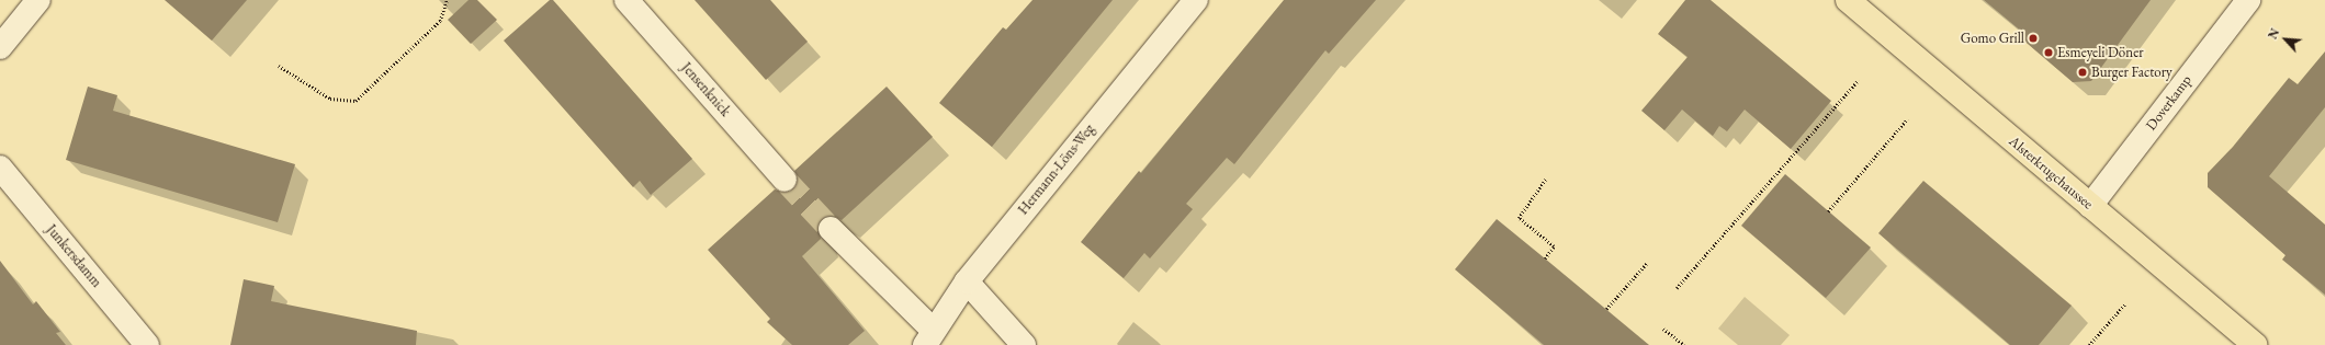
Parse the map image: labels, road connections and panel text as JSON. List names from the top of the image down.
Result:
{
  "streets": {
    "main road": ["Alsterkrugchaussee"],
    "street": [
      "Jensenknick",
      "Doverkamp",
      "Hermann-Löns-Weg",
      "Junkersdamm"
    ]
  },
  "crossings": [
    ["Doverkamp", "Alsterkrugchaussee"]
  ],
  "places": ["Gomo Grill", "Esmeyeli Döner", "Burger Factory"],
  "north": "top left"
}
